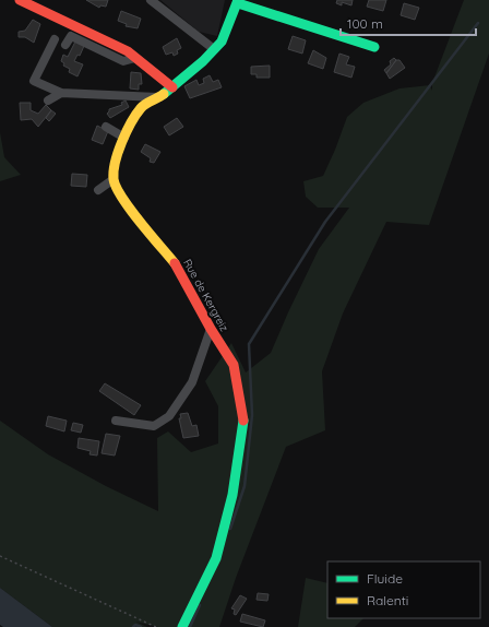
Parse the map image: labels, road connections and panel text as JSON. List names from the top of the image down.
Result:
{
  "streets": {
    "street": ["Rue de Kergreiz"]
  },
  "legend": ["Fluide", "Ralenti"],
  "scale_bar": "100 m"
}
